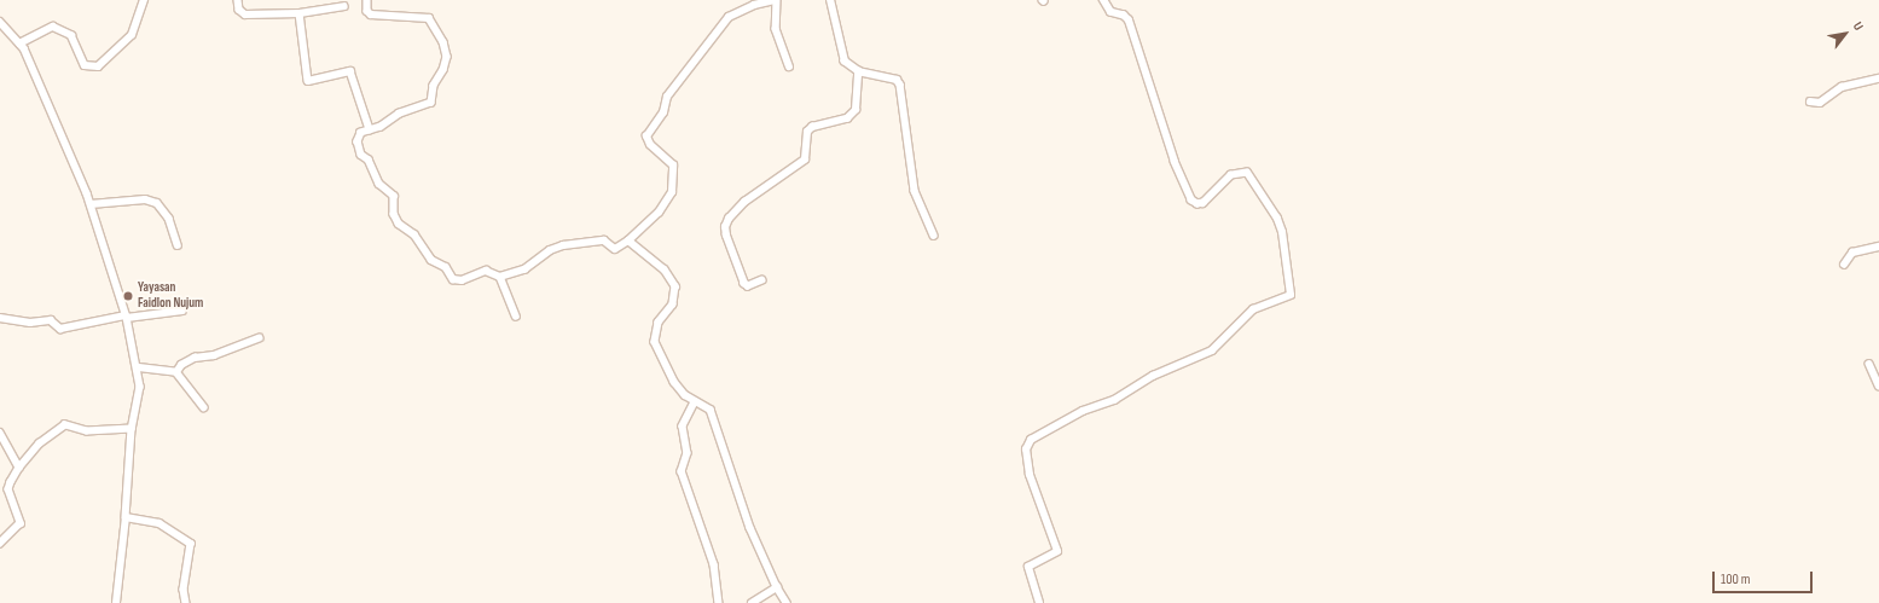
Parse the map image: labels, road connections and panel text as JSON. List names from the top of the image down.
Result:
{
  "places": ["Yayasan Faidlon Nujum"],
  "scale_bar": "100 m",
  "north": "top right"
}
